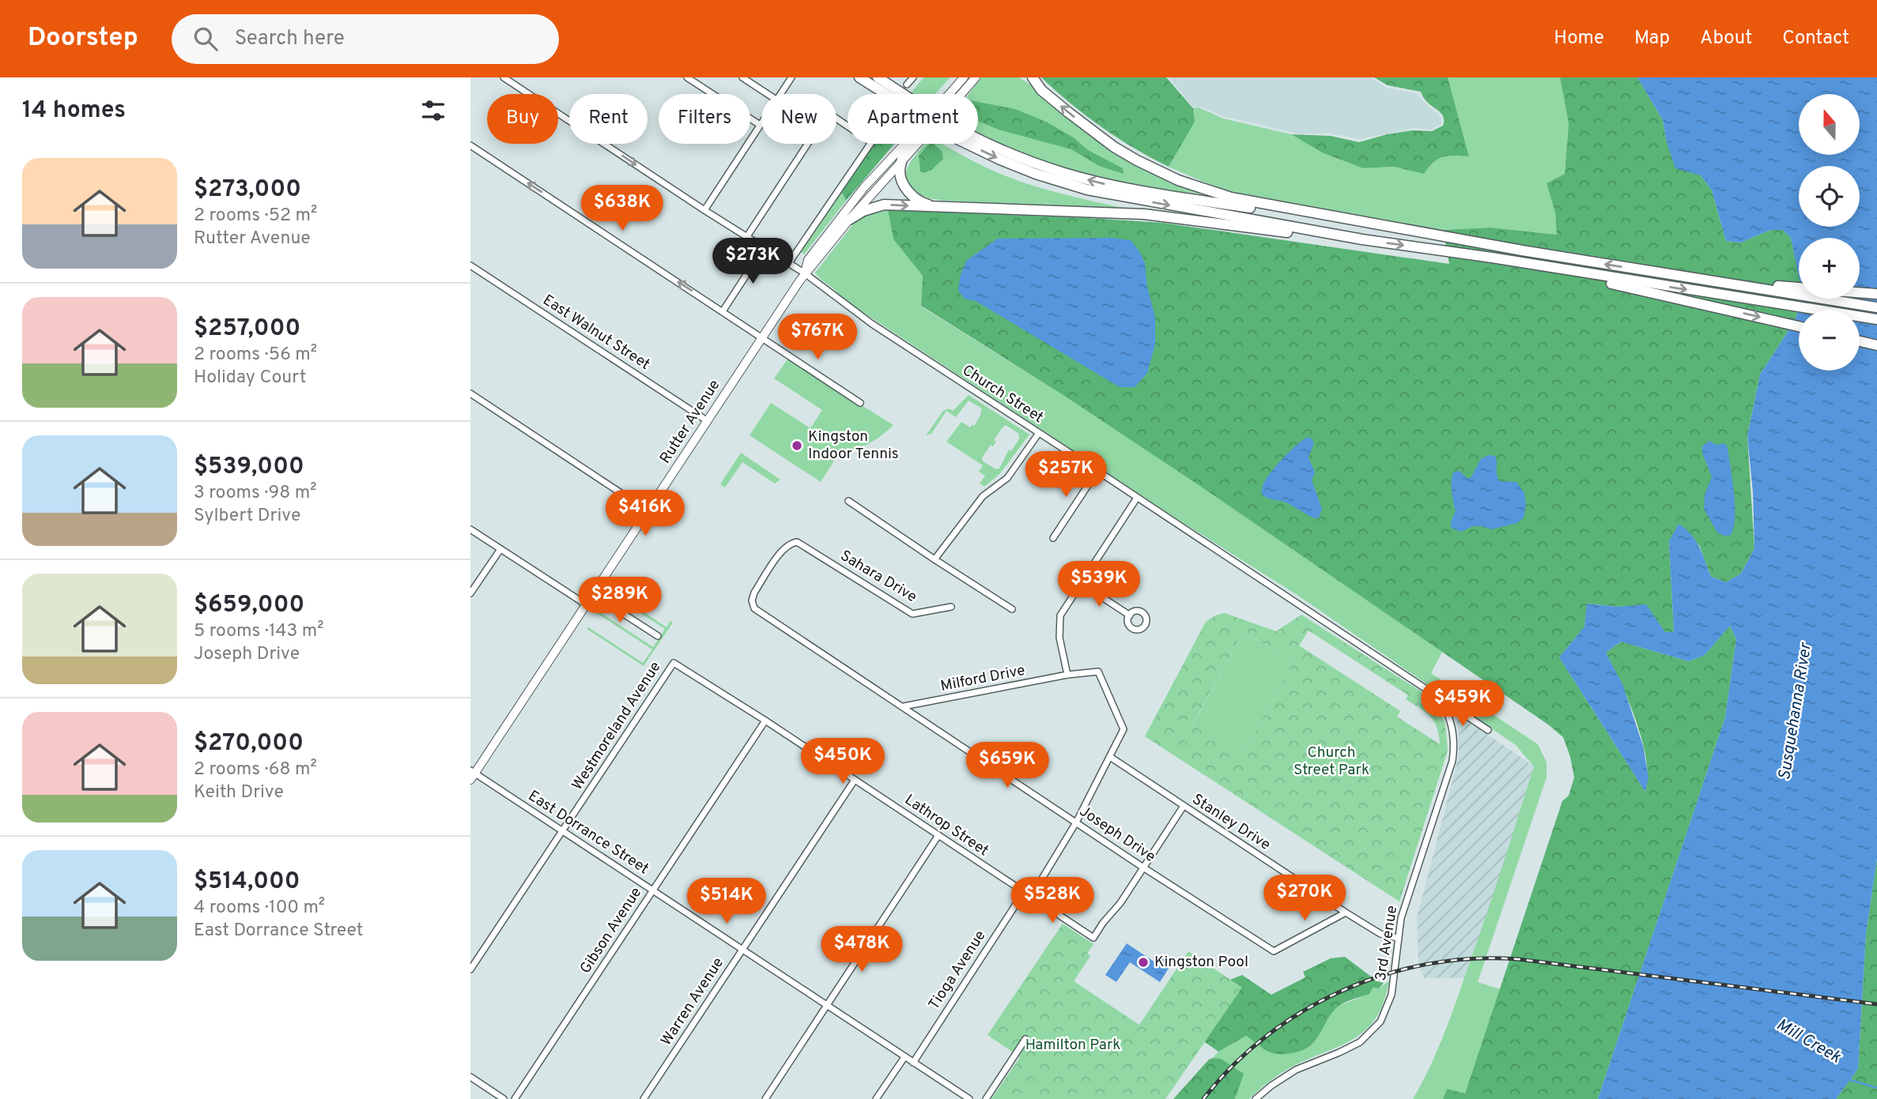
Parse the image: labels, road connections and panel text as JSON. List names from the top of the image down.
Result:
{
  "streets": {
    "main road": ["Rutter Avenue"],
    "street": [
      "East Walnut Street",
      "Church Street",
      "Sahara Drive",
      "Milford Drive",
      "Westmoreland Avenue",
      "Stanley Drive",
      "Lathrop Street",
      "East Dorrance Street",
      "Joseph Drive",
      "Gibson Avenue",
      "3rd Avenue",
      "Tioga Avenue",
      "Warren Avenue"
    ]
  },
  "crossings": [
    ["East Walnut Street", "Rutter Avenue"],
    ["Church Street", "Rutter Avenue"],
    ["Church Street", "3rd Avenue"],
    ["Rutter Avenue", "East Dorrance Street"],
    ["Sahara Drive", "Joseph Drive"],
    ["Milford Drive", "Stanley Drive"],
    ["Milford Drive", "Joseph Drive"],
    ["Westmoreland Avenue", "Lathrop Street"],
    ["Westmoreland Avenue", "East Dorrance Street"],
    ["Stanley Drive", "Joseph Drive"],
    ["Stanley Drive", "3rd Avenue"],
    ["Lathrop Street", "Joseph Drive"],
    ["Lathrop Street", "Gibson Avenue"],
    ["Lathrop Street", "Tioga Avenue"],
    ["Lathrop Street", "Warren Avenue"],
    ["East Dorrance Street", "Gibson Avenue"],
    ["East Dorrance Street", "Tioga Avenue"],
    ["East Dorrance Street", "Warren Avenue"]
  ],
  "water": ["Susquehanna River", "Mill Creek"],
  "parks": ["Church Street Park", "Hamilton Park"],
  "places": ["Kingston Indoor Tennis", "Kingston Pool"],
  "north": "top",
  "page": {
    "header": "Doorstep",
    "search": "Search here",
    "nav": [
      "Home",
      "Map",
      "About",
      "Contact"
    ],
    "heading": "14 homes",
    "map_buttons": ["+", "−"],
    "chip": [
      "Buy",
      "Rent",
      "Filters",
      "New",
      "Apartment"
    ],
    "list": [
      {
        "name": "$273,000",
        "note": "2 rooms · 52 m² · Rutter Avenue"
      },
      {
        "name": "$257,000",
        "note": "2 rooms · 56 m² · Holiday Court"
      },
      {
        "name": "$539,000",
        "note": "3 rooms · 98 m² · Sylbert Drive"
      },
      {
        "name": "$659,000",
        "note": "5 rooms · 143 m² · Joseph Drive"
      },
      {
        "name": "$270,000",
        "note": "2 rooms · 68 m² · Keith Drive"
      },
      {
        "name": "$514,000",
        "note": "4 rooms · 100 m² · East Dorrance Street"
      }
    ],
    "price": [
      "$638K",
      "$273K",
      "$767K",
      "$257K",
      "$416K",
      "$539K",
      "$289K",
      "$459K",
      "$450K",
      "$659K",
      "$270K",
      "$528K",
      "$514K",
      "$478K"
    ]
  }
}
